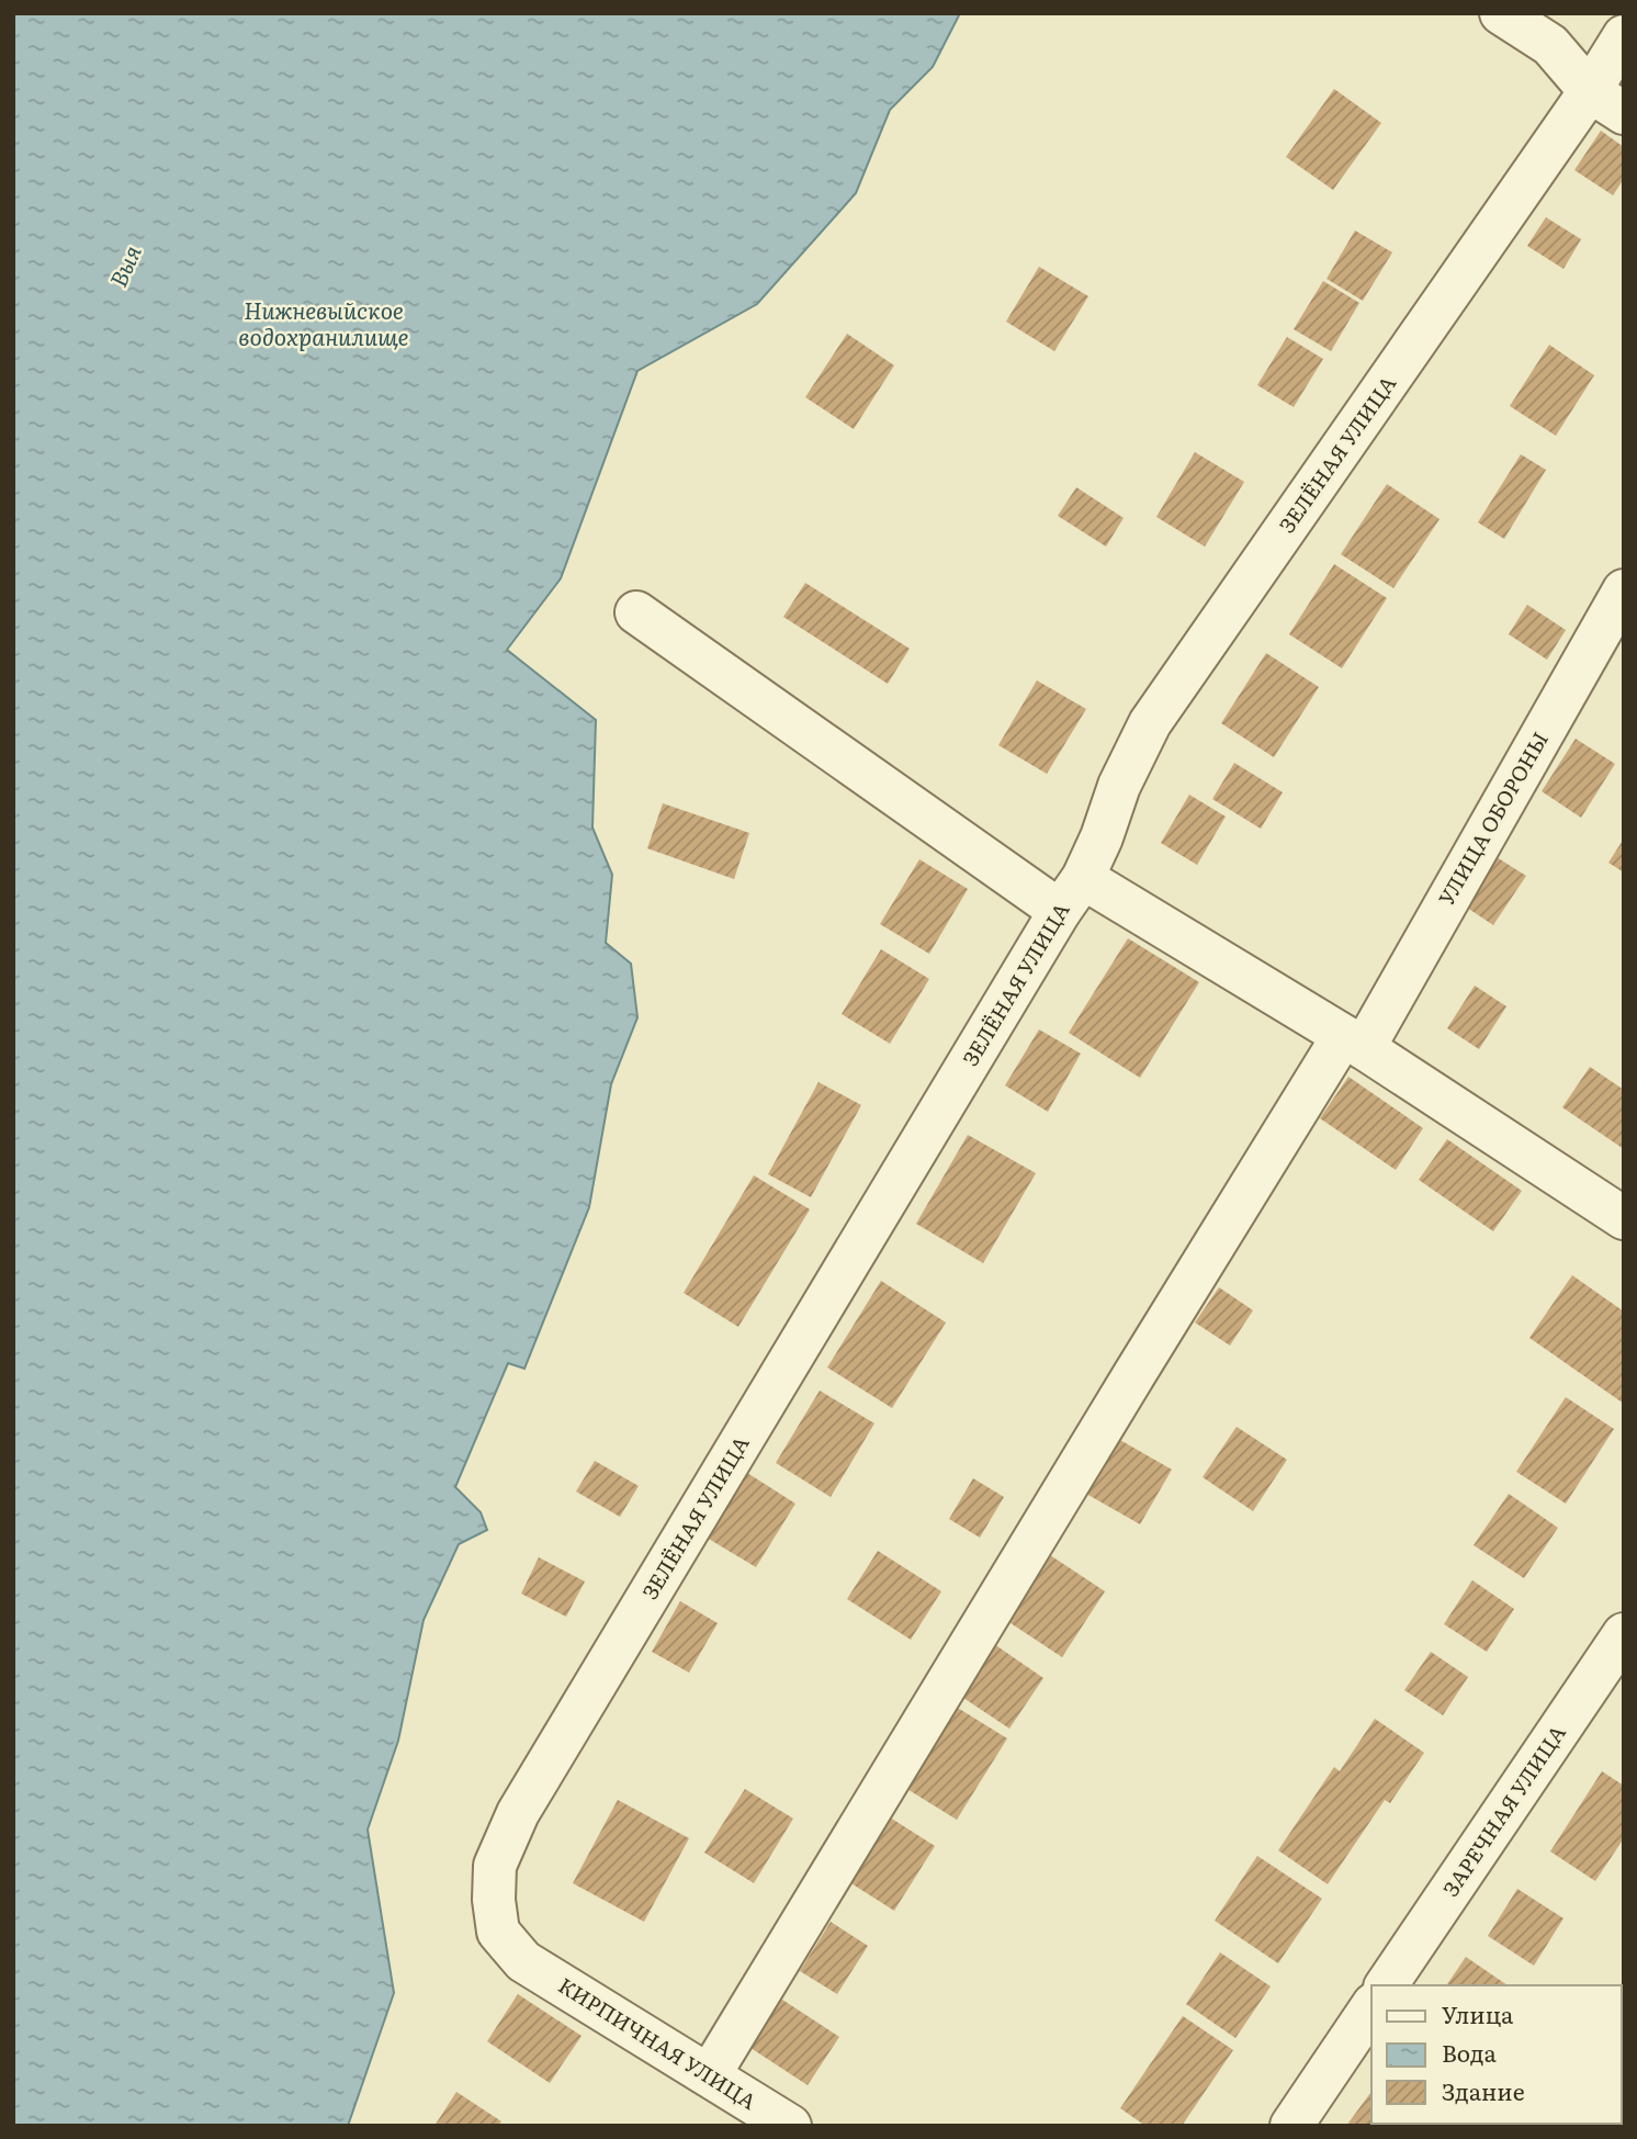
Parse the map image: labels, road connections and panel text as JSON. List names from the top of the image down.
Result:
{
  "streets": {
    "street": [
      "ЗЕЛЁНАЯ УЛИЦА",
      "УЛИЦА ОБОРОНЫ",
      "ЗАРЕЧНАЯ УЛИЦА",
      "КИРПИЧНАЯ УЛИЦА"
    ]
  },
  "crossings": [
    ["ЗЕЛЁНАЯ УЛИЦА", "КИРПИЧНАЯ УЛИЦА"],
    ["УЛИЦА ОБОРОНЫ", "КИРПИЧНАЯ УЛИЦА"]
  ],
  "water": ["Выя", "Нижневыйское водохранилище"],
  "legend": ["Улица", "Вода", "Здание"]
}
